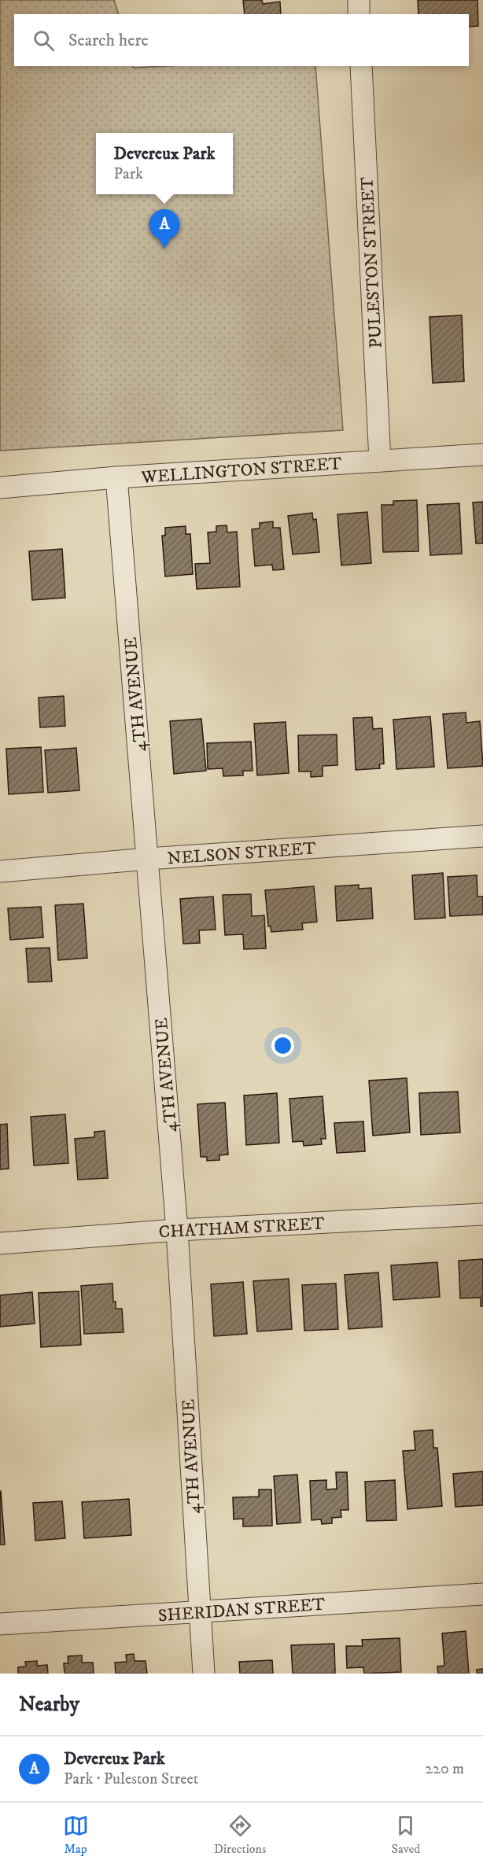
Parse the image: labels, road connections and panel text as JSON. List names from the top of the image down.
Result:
{
  "streets": {
    "street": [
      "PULESTON STREET",
      "WELLINGTON STREET",
      "4TH AVENUE",
      "NELSON STREET",
      "CHATHAM STREET",
      "SHERIDAN STREET"
    ]
  },
  "crossings": [
    ["PULESTON STREET", "WELLINGTON STREET"],
    ["WELLINGTON STREET", "4TH AVENUE"],
    ["4TH AVENUE", "NELSON STREET"],
    ["4TH AVENUE", "CHATHAM STREET"],
    ["4TH AVENUE", "SHERIDAN STREET"]
  ],
  "page": {
    "search": "Search here",
    "popup": ["Devereux Park", "Park"],
    "pins": "A",
    "heading": "Nearby",
    "list": [
      {
        "mark": "A",
        "name": "Devereux Park",
        "note": "Park · Puleston Street",
        "value": "220 m"
      }
    ],
    "nav": ["Map", "Directions", "Saved"]
  }
}
